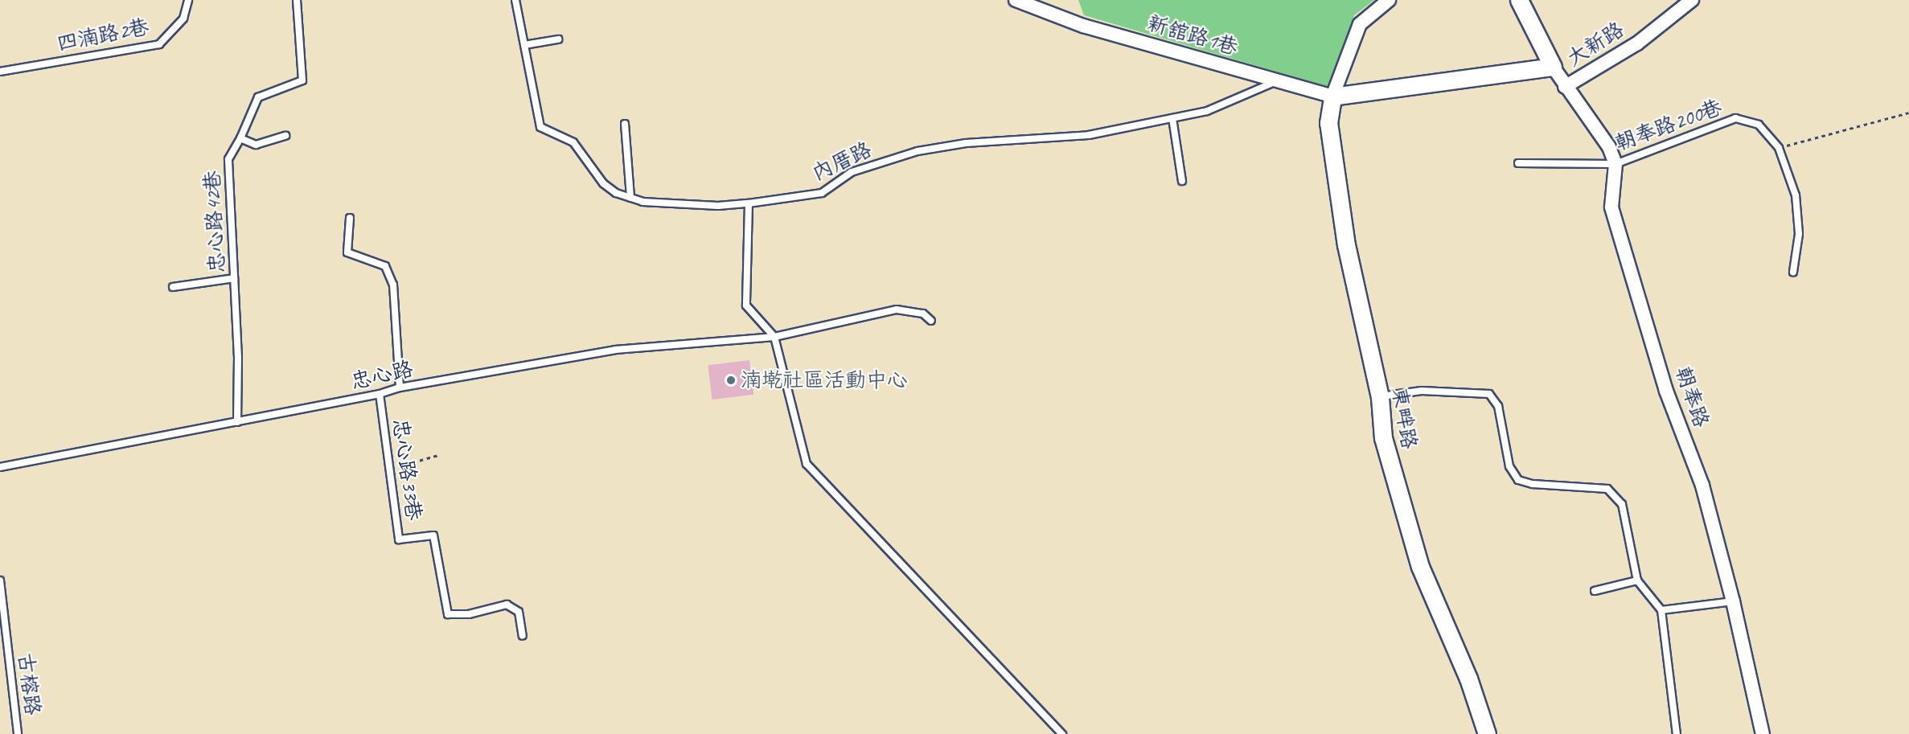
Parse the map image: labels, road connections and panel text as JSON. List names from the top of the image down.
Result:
{
  "streets": {
    "street": [
      "新舘路1巷",
      "大新路",
      "朝奉路",
      "東畔路"
    ],
    "lane": [
      "四湳路2巷",
      "朝奉路200巷",
      "內厝路",
      "忠心路42巷",
      "忠心路",
      "忠心路33巷",
      "古榕路"
    ]
  },
  "crossings": [
    ["新舘路1巷", "內厝路"],
    ["新舘路1巷", "東畔路"],
    ["大新路", "朝奉路"],
    ["朝奉路200巷", "朝奉路"],
    ["忠心路42巷", "忠心路"],
    ["忠心路", "忠心路33巷"]
  ],
  "places": ["湳墘社區活動中心"]
}
